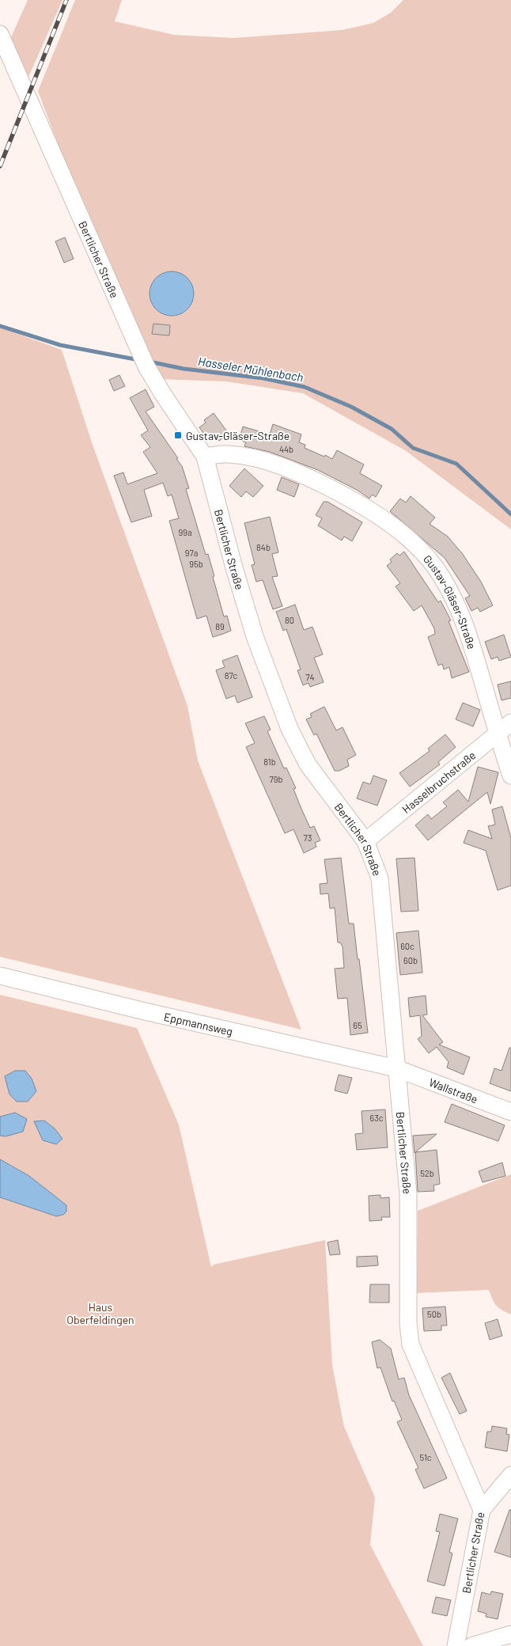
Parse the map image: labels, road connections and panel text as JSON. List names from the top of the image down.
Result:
{
  "streets": {
    "street": [
      "Bertlicher Straße",
      "Gustav-Gläser-Straße",
      "Hasselbruchstraße",
      "Eppmannsweg",
      "Wallstraße"
    ]
  },
  "crossings": [
    ["Bertlicher Straße", "Gustav-Gläser-Straße"],
    ["Bertlicher Straße", "Hasselbruchstraße"],
    ["Bertlicher Straße", "Eppmannsweg"],
    ["Bertlicher Straße", "Wallstraße"],
    ["Gustav-Gläser-Straße", "Hasselbruchstraße"],
    ["Eppmannsweg", "Wallstraße"]
  ],
  "water": ["Hasseler Mühlenbach"],
  "parks": ["Haus Oberfeldingen"],
  "places": {
    "transit": ["Gustav-Gläser-Straße"]
  },
  "house_numbers": [
    "44b",
    "99a",
    "84b",
    "97a",
    "95b",
    "80",
    "89",
    "87c",
    "74",
    "81b",
    "79b",
    "73",
    "60c",
    "60b",
    "65",
    "63c",
    "52b",
    "50b",
    "51c"
  ]
}
